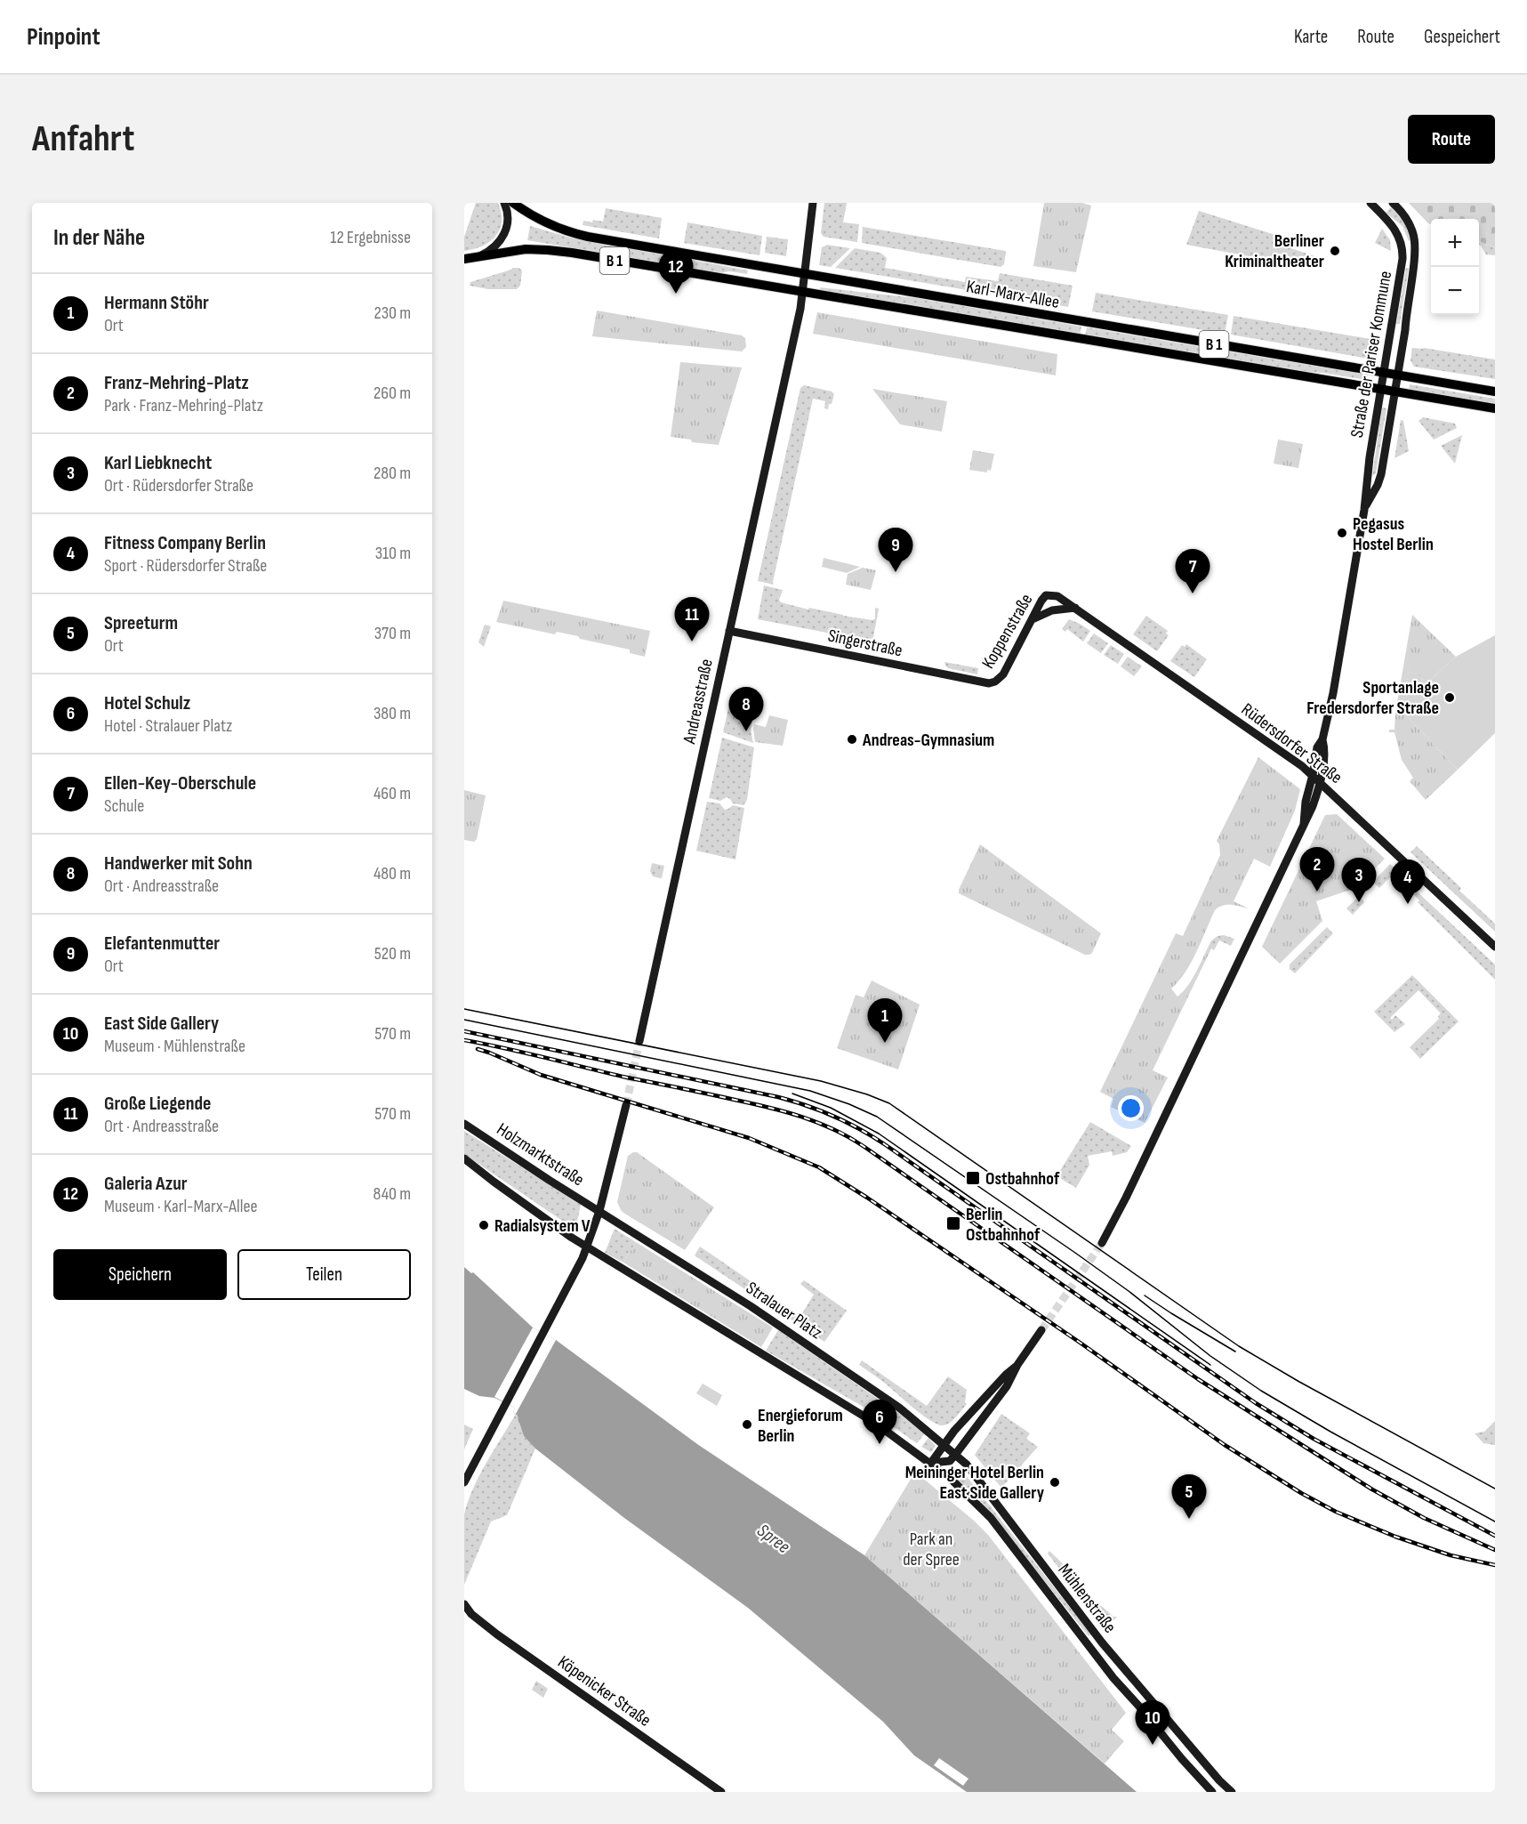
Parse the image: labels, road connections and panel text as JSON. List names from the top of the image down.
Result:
{
  "streets": {
    "main road": ["B 1", "Karl-Marx-Allee"],
    "street": [
      "Straße der Pariser Kommune",
      "Koppenstraße",
      "Singerstraße",
      "Andreasstraße",
      "Rüdersdorfer Straße",
      "Holzmarktstraße",
      "Stralauer Platz",
      "Mühlenstraße",
      "Köpenicker Straße"
    ]
  },
  "crossings": [
    ["Karl-Marx-Allee", "Straße der Pariser Kommune"],
    ["Karl-Marx-Allee", "Andreasstraße"],
    ["Straße der Pariser Kommune", "Rüdersdorfer Straße"],
    ["Koppenstraße", "Singerstraße"],
    ["Koppenstraße", "Rüdersdorfer Straße"],
    ["Singerstraße", "Andreasstraße"],
    ["Holzmarktstraße", "Stralauer Platz"],
    ["Stralauer Platz", "Mühlenstraße"]
  ],
  "water": ["Spree"],
  "parks": ["Park an der Spree"],
  "places": {
    "other": [
      "Berliner Kriminaltheater",
      "Pegasus Hostel Berlin",
      "Sportanlage Fredersdorfer Straße",
      "Andreas-Gymnasium",
      "Radialsystem V",
      "Energieforum Berlin",
      "Meininger Hotel Berlin East Side Gallery"
    ],
    "transit": ["Ostbahnhof", "Berlin Ostbahnhof"]
  },
  "page": {
    "header": "Pinpoint",
    "nav": ["Karte", "Route", "Gespeichert"],
    "buttons": [
      "Route",
      ["Speichern", "Teilen"]
    ],
    "title": "Anfahrt",
    "heading": ["In der Nähe", "12 Ergebnisse"],
    "map_buttons": ["+", "−"],
    "pins": [
      "12",
      "9",
      "7",
      "11",
      "8",
      "2",
      "3",
      "4",
      "1",
      "6",
      "5",
      "10"
    ],
    "list": [
      {
        "mark": "1",
        "name": "Hermann Stöhr",
        "note": "Ort",
        "value": "230 m"
      },
      {
        "mark": "2",
        "name": "Franz-Mehring-Platz",
        "note": "Park · Franz-Mehring-Platz",
        "value": "260 m"
      },
      {
        "mark": "3",
        "name": "Karl Liebknecht",
        "note": "Ort · Rüdersdorfer Straße",
        "value": "280 m"
      },
      {
        "mark": "4",
        "name": "Fitness Company Berlin",
        "note": "Sport · Rüdersdorfer Straße",
        "value": "310 m"
      },
      {
        "mark": "5",
        "name": "Spreeturm",
        "note": "Ort",
        "value": "370 m"
      },
      {
        "mark": "6",
        "name": "Hotel Schulz",
        "note": "Hotel · Stralauer Platz",
        "value": "380 m"
      },
      {
        "mark": "7",
        "name": "Ellen-Key-Oberschule",
        "note": "Schule",
        "value": "460 m"
      },
      {
        "mark": "8",
        "name": "Handwerker mit Sohn",
        "note": "Ort · Andreasstraße",
        "value": "480 m"
      },
      {
        "mark": "9",
        "name": "Elefantenmutter",
        "note": "Ort",
        "value": "520 m"
      },
      {
        "mark": "10",
        "name": "East Side Gallery",
        "note": "Museum · Mühlenstraße",
        "value": "570 m"
      },
      {
        "mark": "11",
        "name": "Große Liegende",
        "note": "Ort · Andreasstraße",
        "value": "570 m"
      },
      {
        "mark": "12",
        "name": "Galeria Azur",
        "note": "Museum · Karl-Marx-Allee",
        "value": "840 m"
      }
    ]
  }
}
